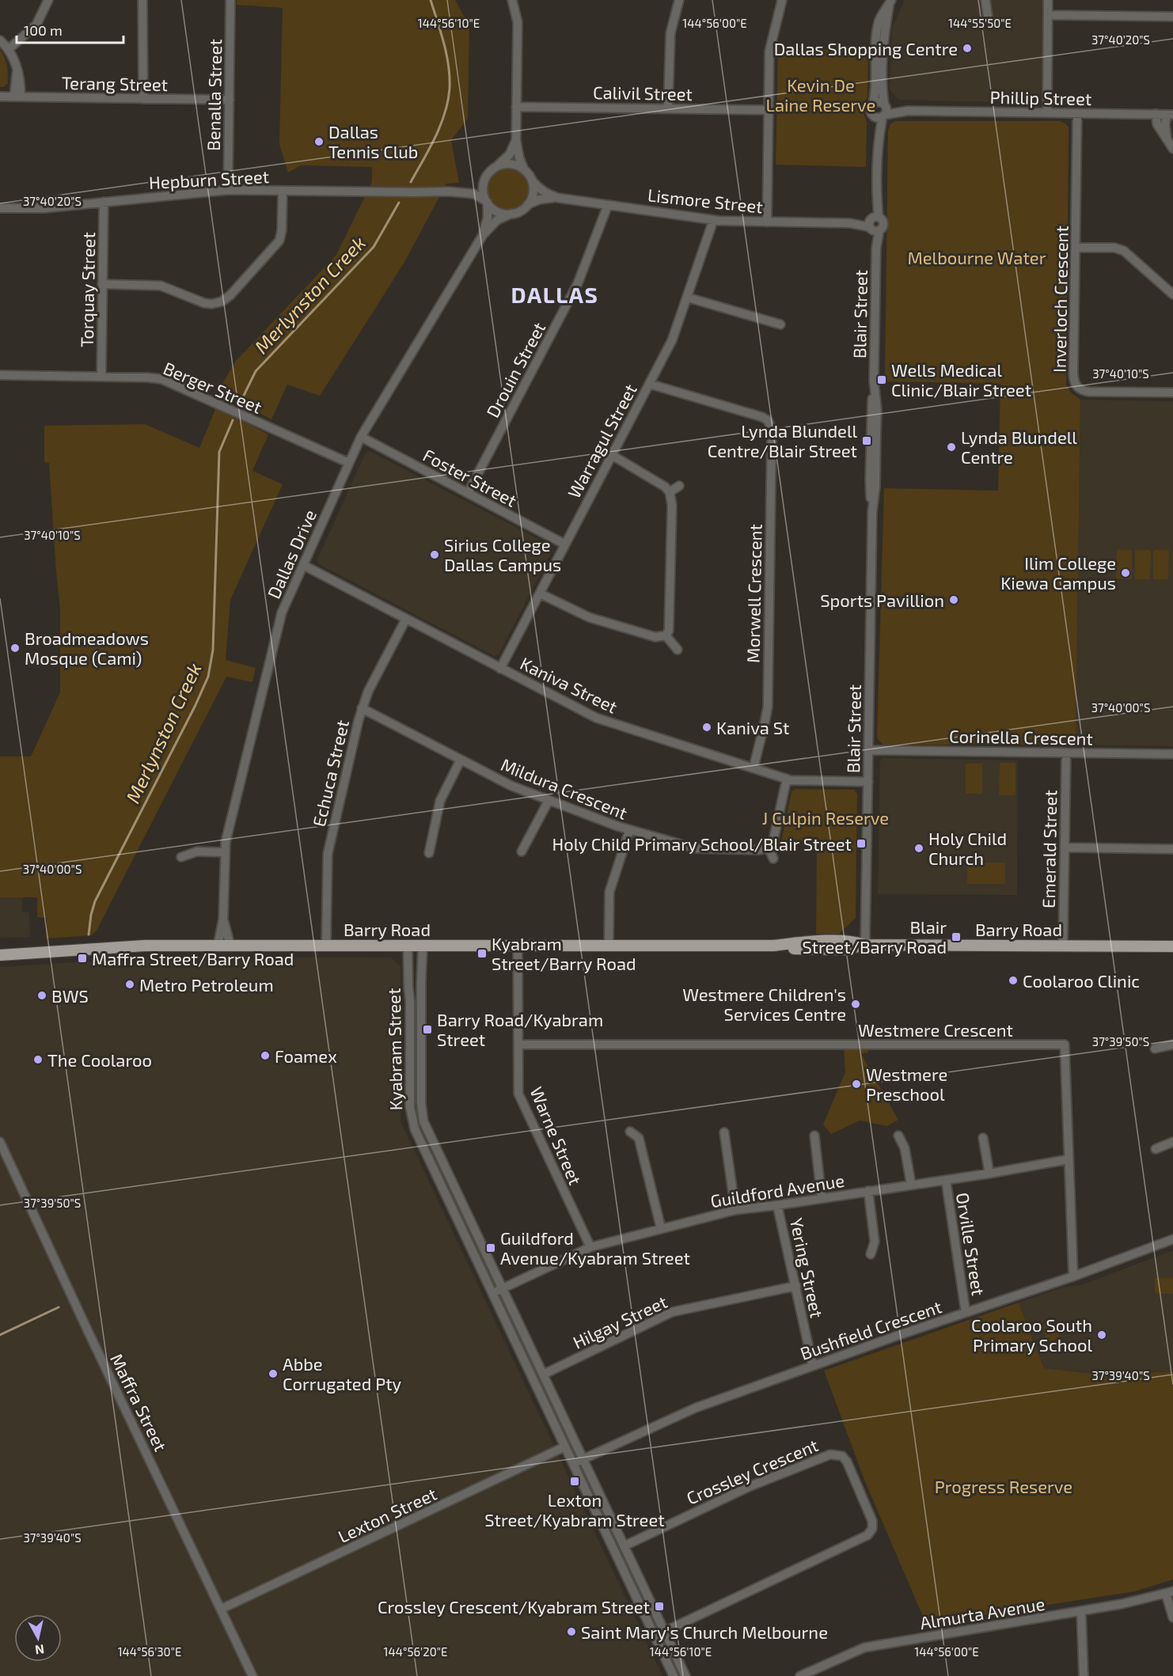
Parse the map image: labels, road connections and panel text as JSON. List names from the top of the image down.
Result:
{
  "streets": {
    "main road": ["Barry Road"],
    "street": [
      "Terang Street",
      "Calivil Street",
      "Benalla Street",
      "Phillip Street",
      "Hepburn Street",
      "Lismore Street",
      "Torquay Street",
      "Inverloch Crescent",
      "Blair Street",
      "Drouin Street",
      "Berger Street",
      "Warragul Street",
      "Foster Street",
      "Dallas Drive",
      "Morwell Crescent",
      "Kaniva Street",
      "Corinella Crescent",
      "Echuca Street",
      "Mildura Crescent",
      "Emerald Street",
      "Westmere Crescent",
      "Kyabram Street",
      "Warne Street",
      "Guildford Avenue",
      "Orville Street",
      "Yering Street",
      "Hilgay Street",
      "Bushfield Crescent",
      "Maffra Street",
      "Crossley Crescent",
      "Lexton Street",
      "Almurta Avenue"
    ]
  },
  "crossings": [
    ["Terang Street", "Benalla Street"],
    ["Benalla Street", "Hepburn Street"],
    ["Phillip Street", "Inverloch Crescent"],
    ["Phillip Street", "Blair Street"],
    ["Hepburn Street", "Lismore Street"],
    ["Hepburn Street", "Torquay Street"],
    ["Hepburn Street", "Dallas Drive"],
    ["Lismore Street", "Blair Street"],
    ["Lismore Street", "Drouin Street"],
    ["Lismore Street", "Warragul Street"],
    ["Lismore Street", "Dallas Drive"],
    ["Torquay Street", "Berger Street"],
    ["Blair Street", "Kaniva Street"],
    ["Blair Street", "Corinella Crescent"],
    ["Blair Street", "Barry Road"],
    ["Drouin Street", "Foster Street"],
    ["Berger Street", "Dallas Drive"],
    ["Warragul Street", "Foster Street"],
    ["Warragul Street", "Morwell Crescent"],
    ["Warragul Street", "Kaniva Street"],
    ["Foster Street", "Dallas Drive"],
    ["Dallas Drive", "Kaniva Street"],
    ["Dallas Drive", "Barry Road"],
    ["Morwell Crescent", "Kaniva Street"],
    ["Kaniva Street", "Echuca Street"],
    ["Corinella Crescent", "Emerald Street"],
    ["Echuca Street", "Mildura Crescent"],
    ["Echuca Street", "Barry Road"],
    ["Emerald Street", "Barry Road"],
    ["Barry Road", "Kyabram Street"],
    ["Barry Road", "Warne Street"],
    ["Westmere Crescent", "Warne Street"],
    ["Westmere Crescent", "Guildford Avenue"],
    ["Westmere Crescent", "Bushfield Crescent"],
    ["Kyabram Street", "Guildford Avenue"],
    ["Kyabram Street", "Hilgay Street"],
    ["Kyabram Street", "Bushfield Crescent"],
    ["Kyabram Street", "Crossley Crescent"],
    ["Kyabram Street", "Lexton Street"],
    ["Warne Street", "Guildford Avenue"],
    ["Guildford Avenue", "Orville Street"],
    ["Guildford Avenue", "Yering Street"],
    ["Orville Street", "Bushfield Crescent"],
    ["Yering Street", "Hilgay Street"],
    ["Yering Street", "Bushfield Crescent"],
    ["Maffra Street", "Lexton Street"]
  ],
  "districts": ["DALLAS"],
  "water": ["Merlynston Creek"],
  "parks": [
    "Kevin De Laine Reserve",
    "Melbourne Water",
    "J Culpin Reserve",
    "Progress Reserve"
  ],
  "places": {
    "other": [
      "Dallas Shopping Centre",
      "Dallas Tennis Club",
      "Lynda Blundell Centre",
      "Sirius College Dallas Campus",
      "Ilim College Kiewa Campus",
      "Sports Pavillion",
      "Broadmeadows Mosque (Cami)",
      "Kaniva St",
      "Holy Child Church",
      "Coolaroo Clinic",
      "Metro Petroleum",
      "BWS",
      "Westmere Children's Services Centre",
      "Foamex",
      "The Coolaroo",
      "Westmere Preschool",
      "Coolaroo South Primary School",
      "Abbe Corrugated Pty",
      "Saint Mary's Church Melbourne"
    ],
    "transit": [
      "Wells Medical Clinic/Blair Street",
      "Lynda Blundell Centre/Blair Street",
      "Holy Child Primary School/Blair Street",
      "Blair Street/Barry Road",
      "Kyabram Street/Barry Road",
      "Maffra Street/Barry Road",
      "Barry Road/Kyabram Street",
      "Guildford Avenue/Kyabram Street",
      "Lexton Street/Kyabram Street",
      "Crossley Crescent/Kyabram Street"
    ]
  },
  "scale_bar": "100 m",
  "north": "bottom",
  "coordinates": [
    "144°56'10\"E",
    "144°56'00\"E",
    "144°55'50\"E",
    "37°40'20\"S",
    "37°40'10\"S",
    "37°40'00\"S",
    "37°39'50\"S",
    "37°39'40\"S",
    "144°56'30\"E",
    "144°56'20\"E"
  ]
}
